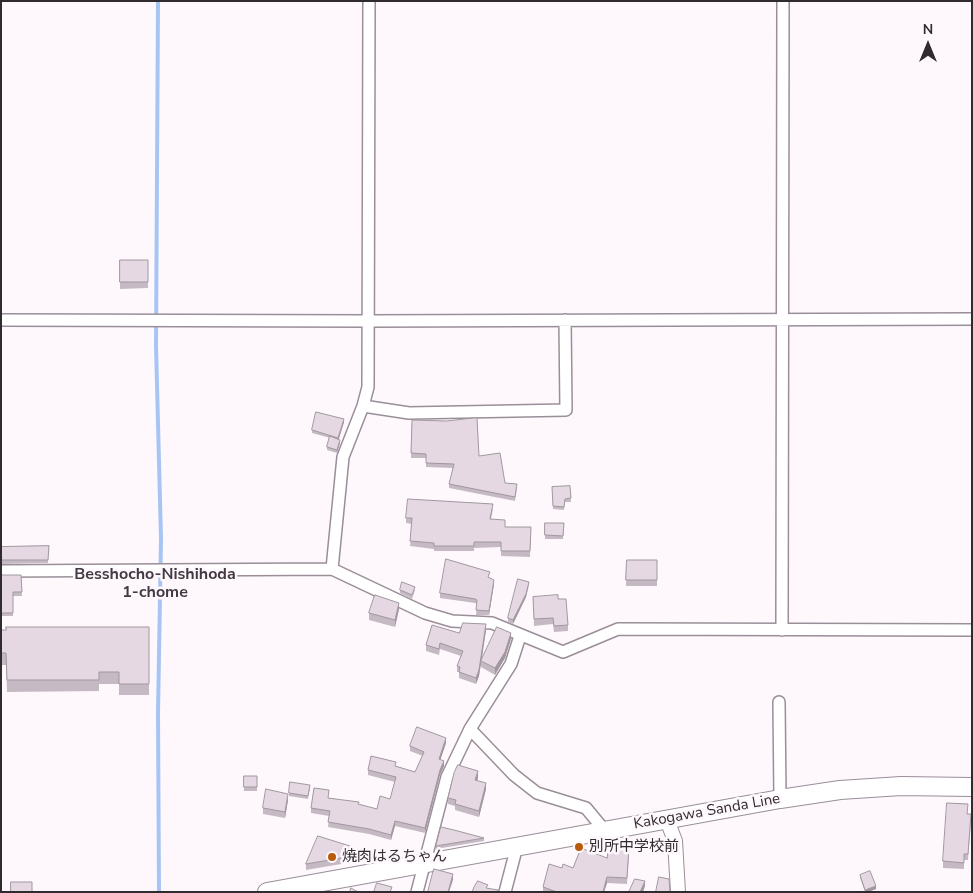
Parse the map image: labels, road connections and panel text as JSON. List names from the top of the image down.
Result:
{
  "streets": {
    "main road": ["Kakogawa Sanda Line"]
  },
  "districts": ["Besshocho-Nishihoda 1-chome"],
  "places": ["別所中学校前", "焼肉はるちゃん"],
  "north": "top"
}
